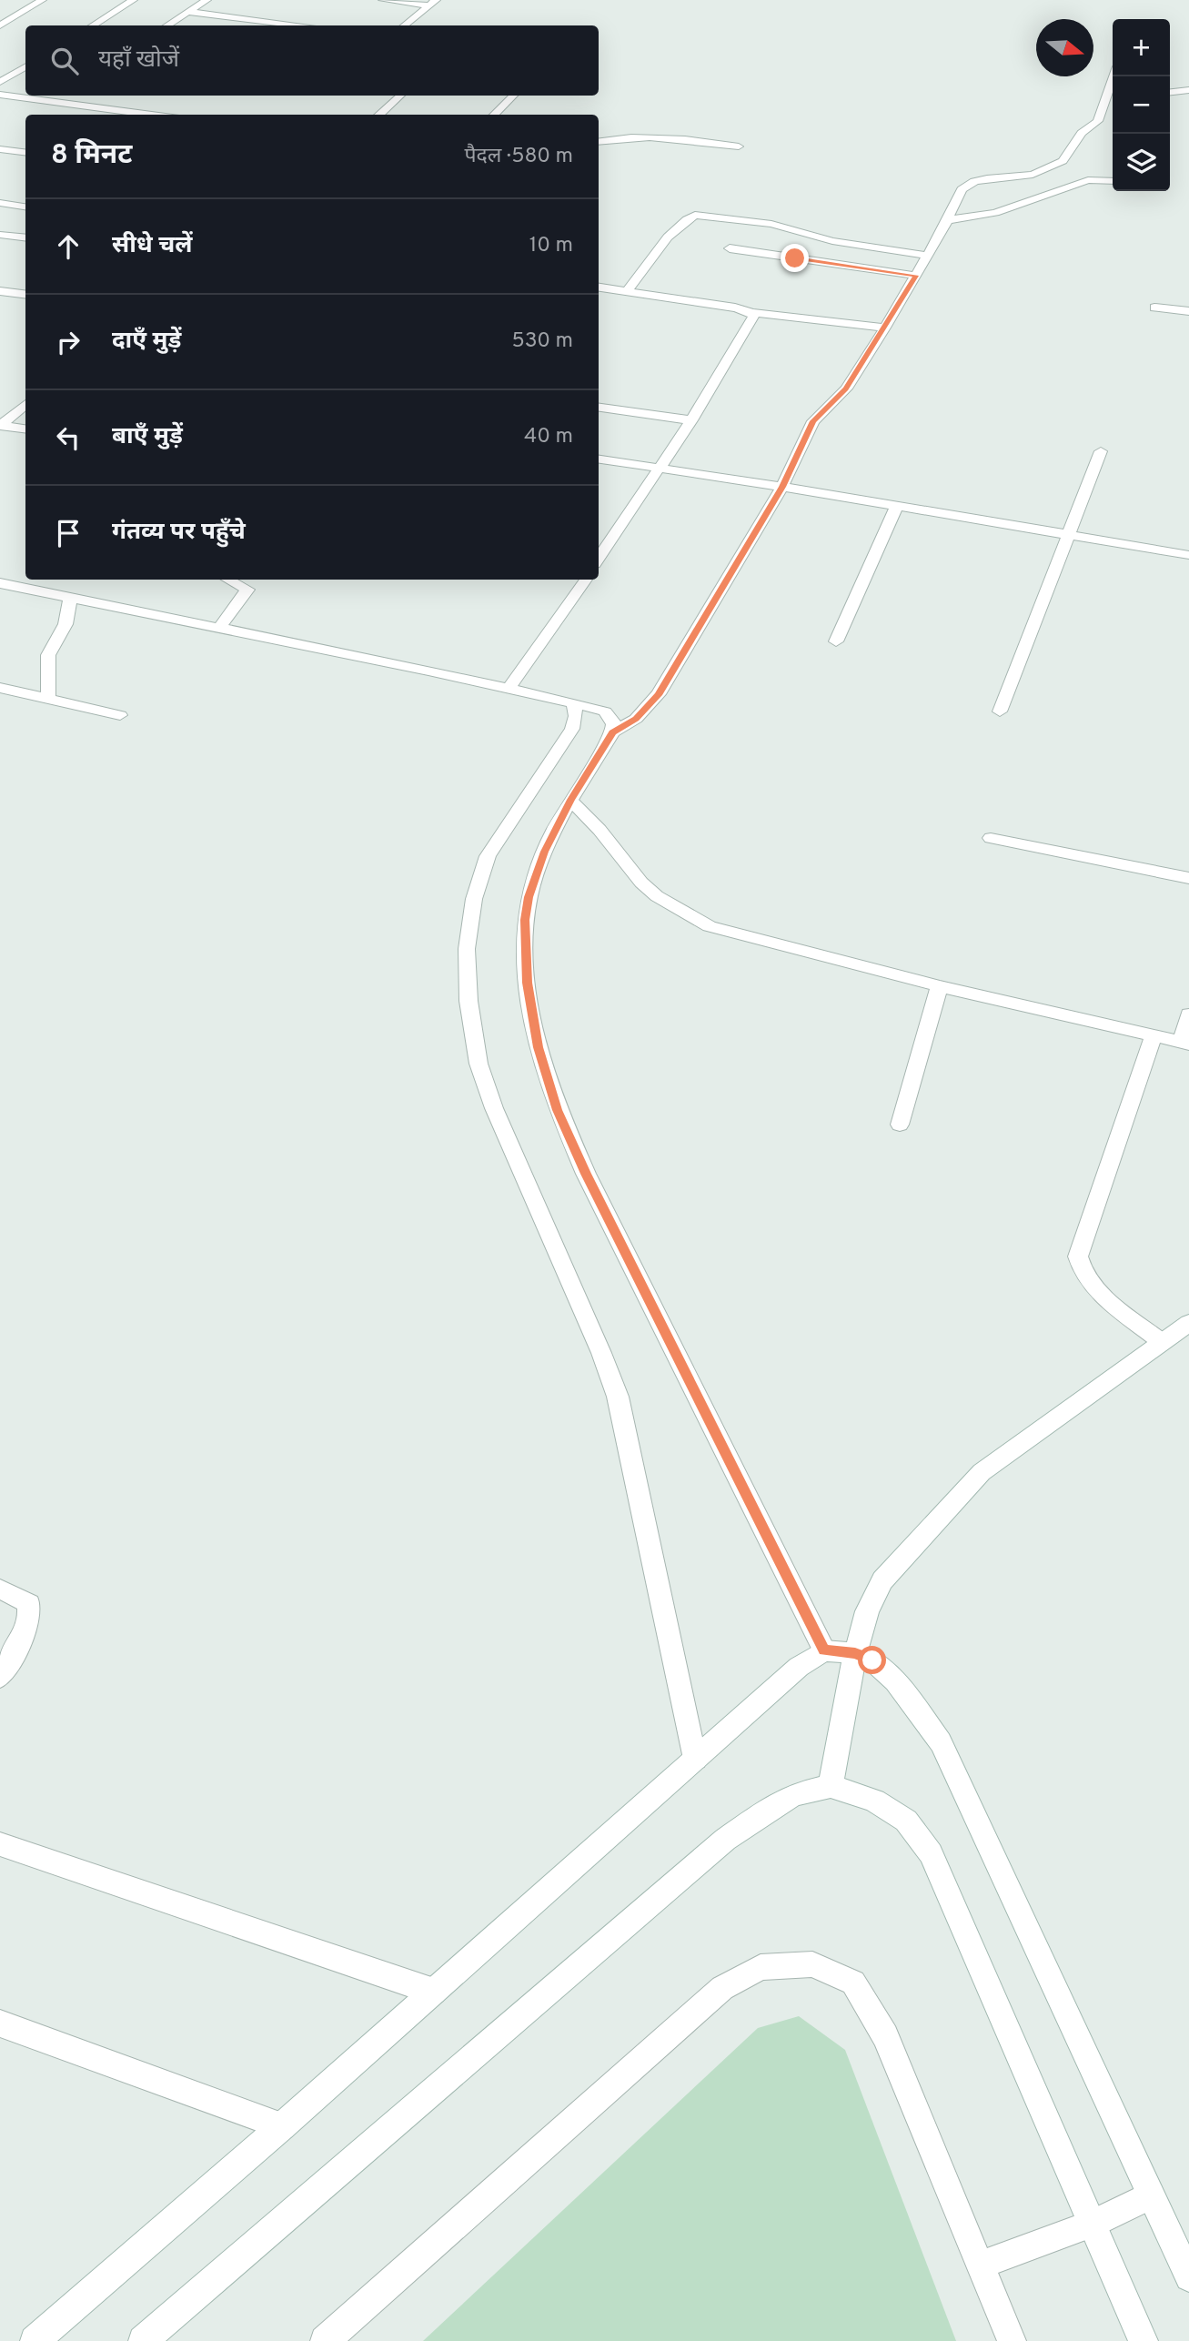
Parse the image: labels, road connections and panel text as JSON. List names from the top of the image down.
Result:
{
  "north": "right",
  "page": {
    "map_buttons": ["+", "−"],
    "search": "यहाँ खोजें",
    "heading": ["8 मिनट", "पैदल · 580 m"],
    "list": [
      ["सीधे चलें", "10 m"],
      ["दाएँ मुड़ें", "530 m"],
      ["बाएँ मुड़ें", "40 m"],
      "गंतव्य पर पहुँचे"
    ]
  }
}
